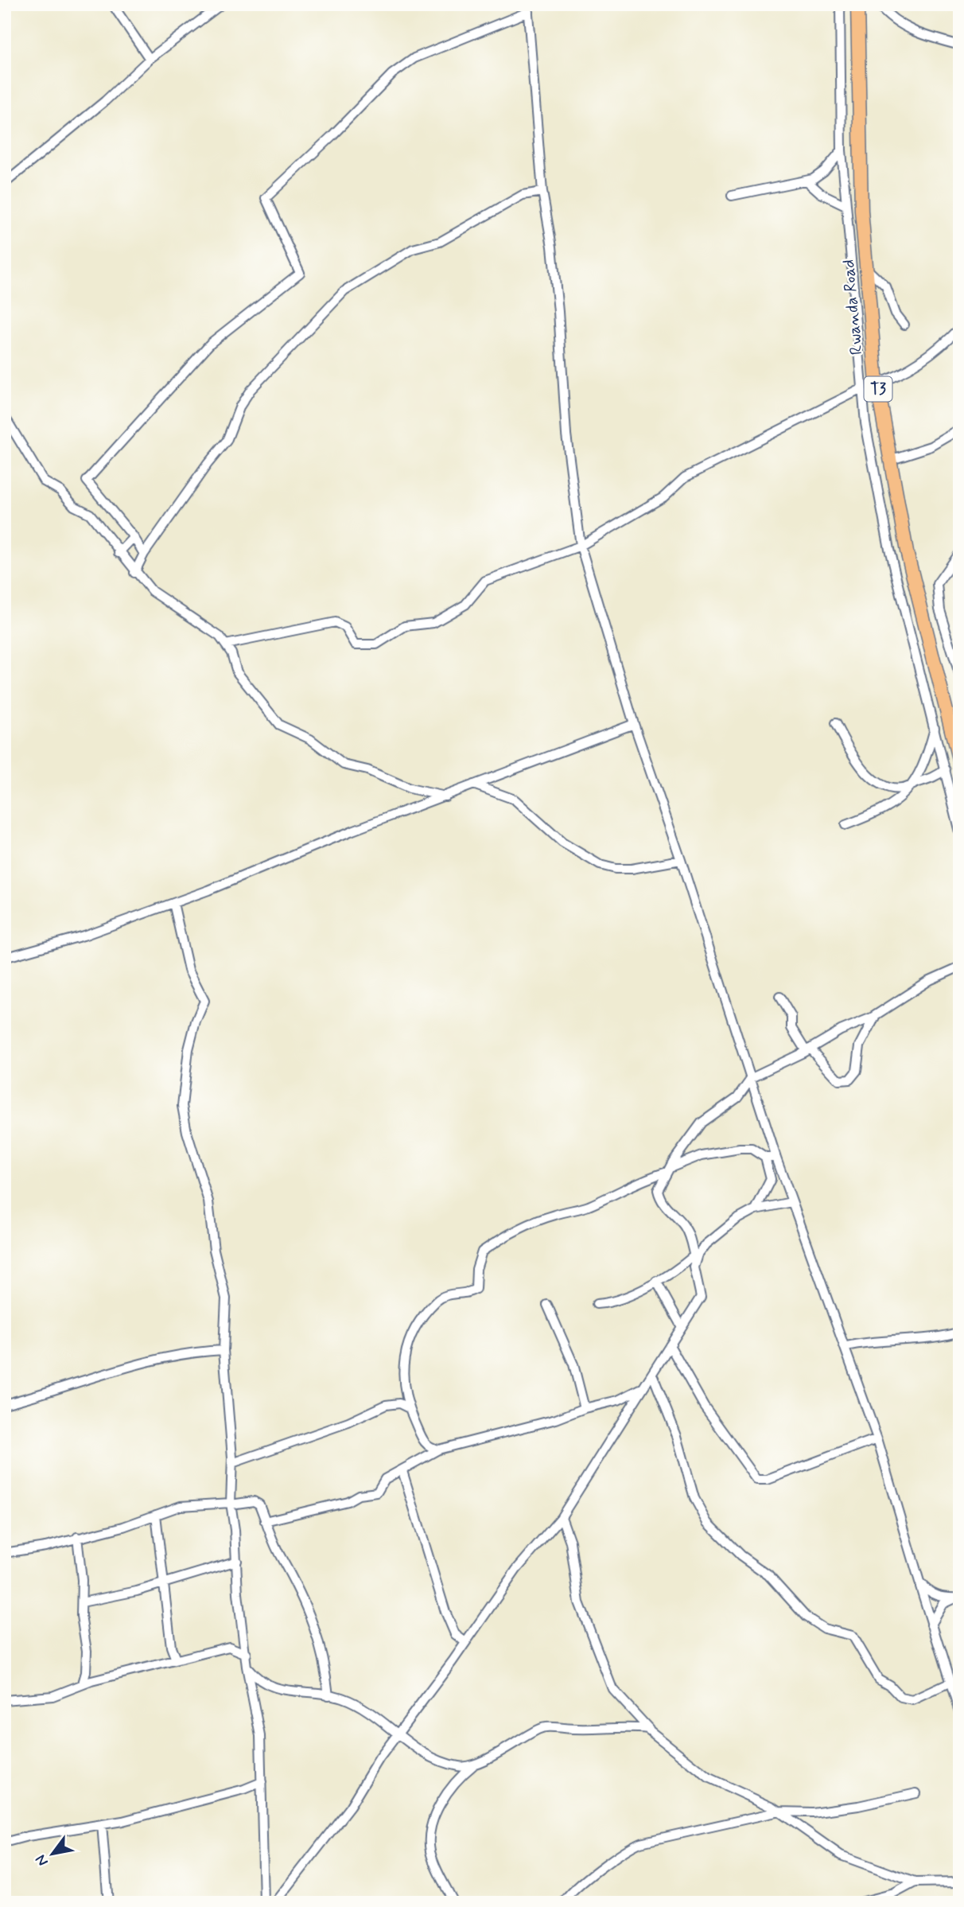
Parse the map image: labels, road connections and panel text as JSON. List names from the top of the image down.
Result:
{
  "streets": {
    "highway": ["Rwanda Road", "T3"]
  },
  "north": "bottom left"
}
